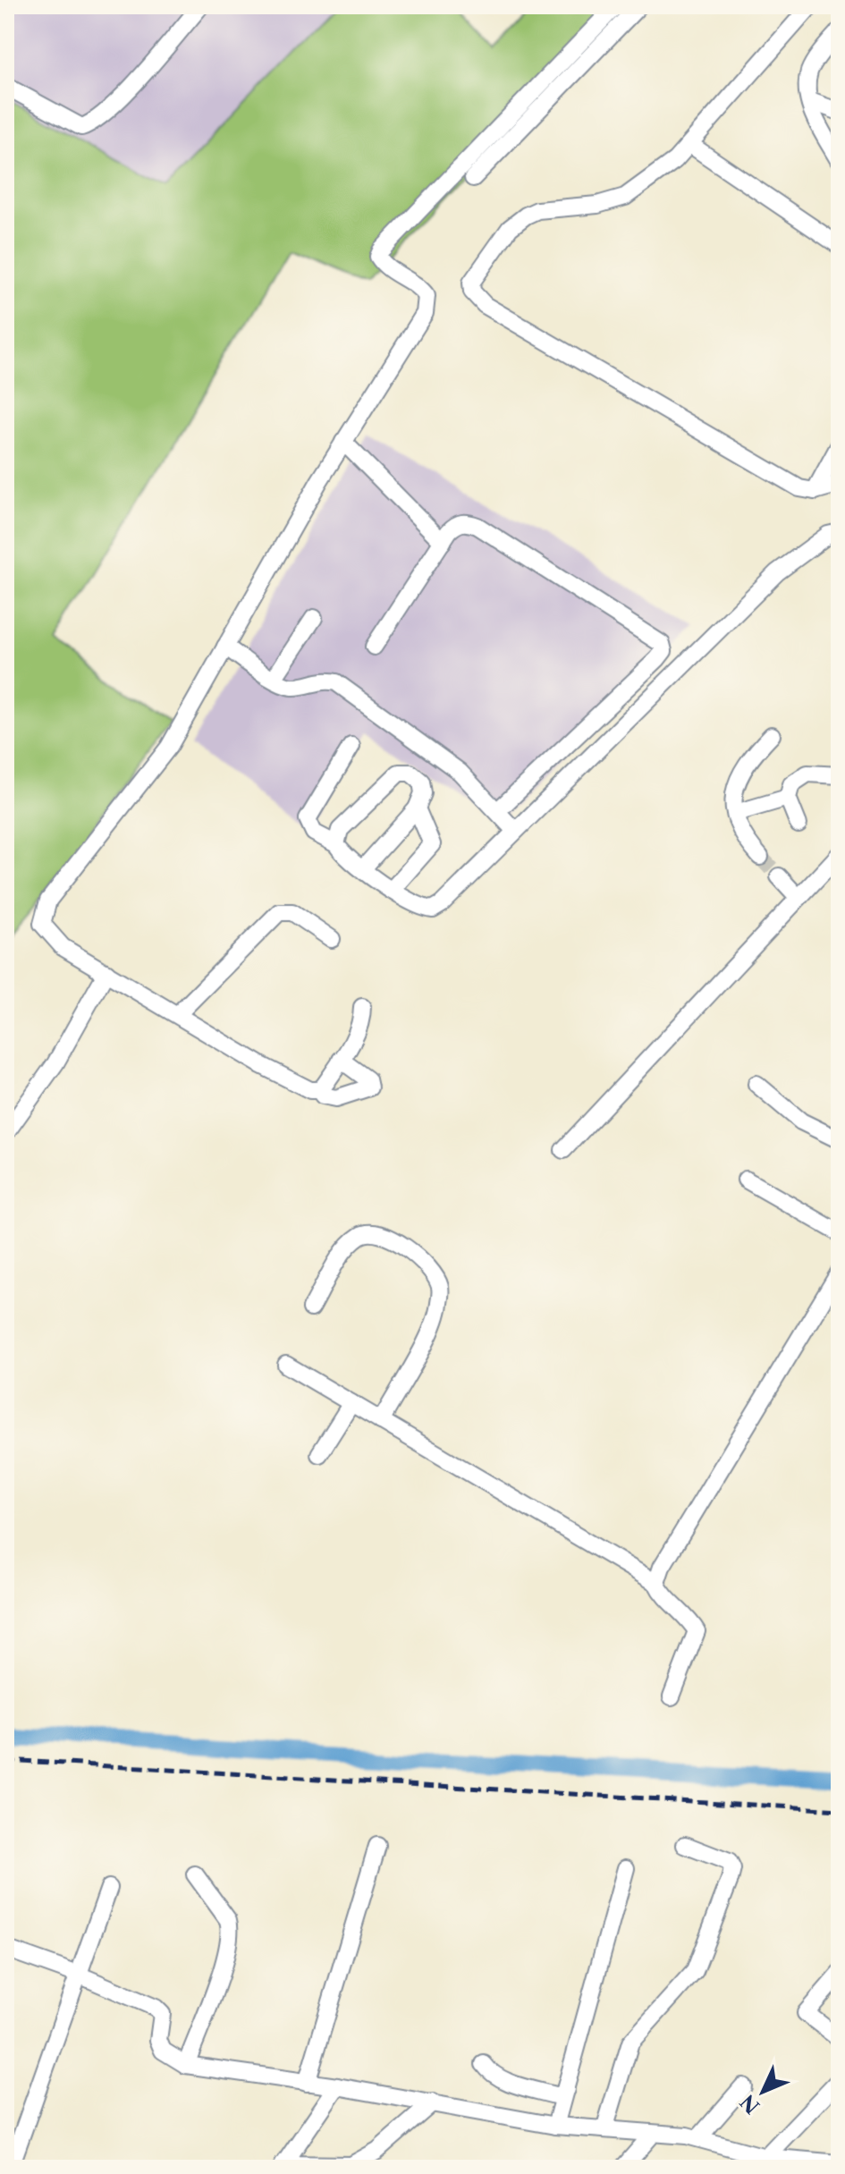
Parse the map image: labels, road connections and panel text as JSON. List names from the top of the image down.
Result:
{
  "north": "bottom left"
}
